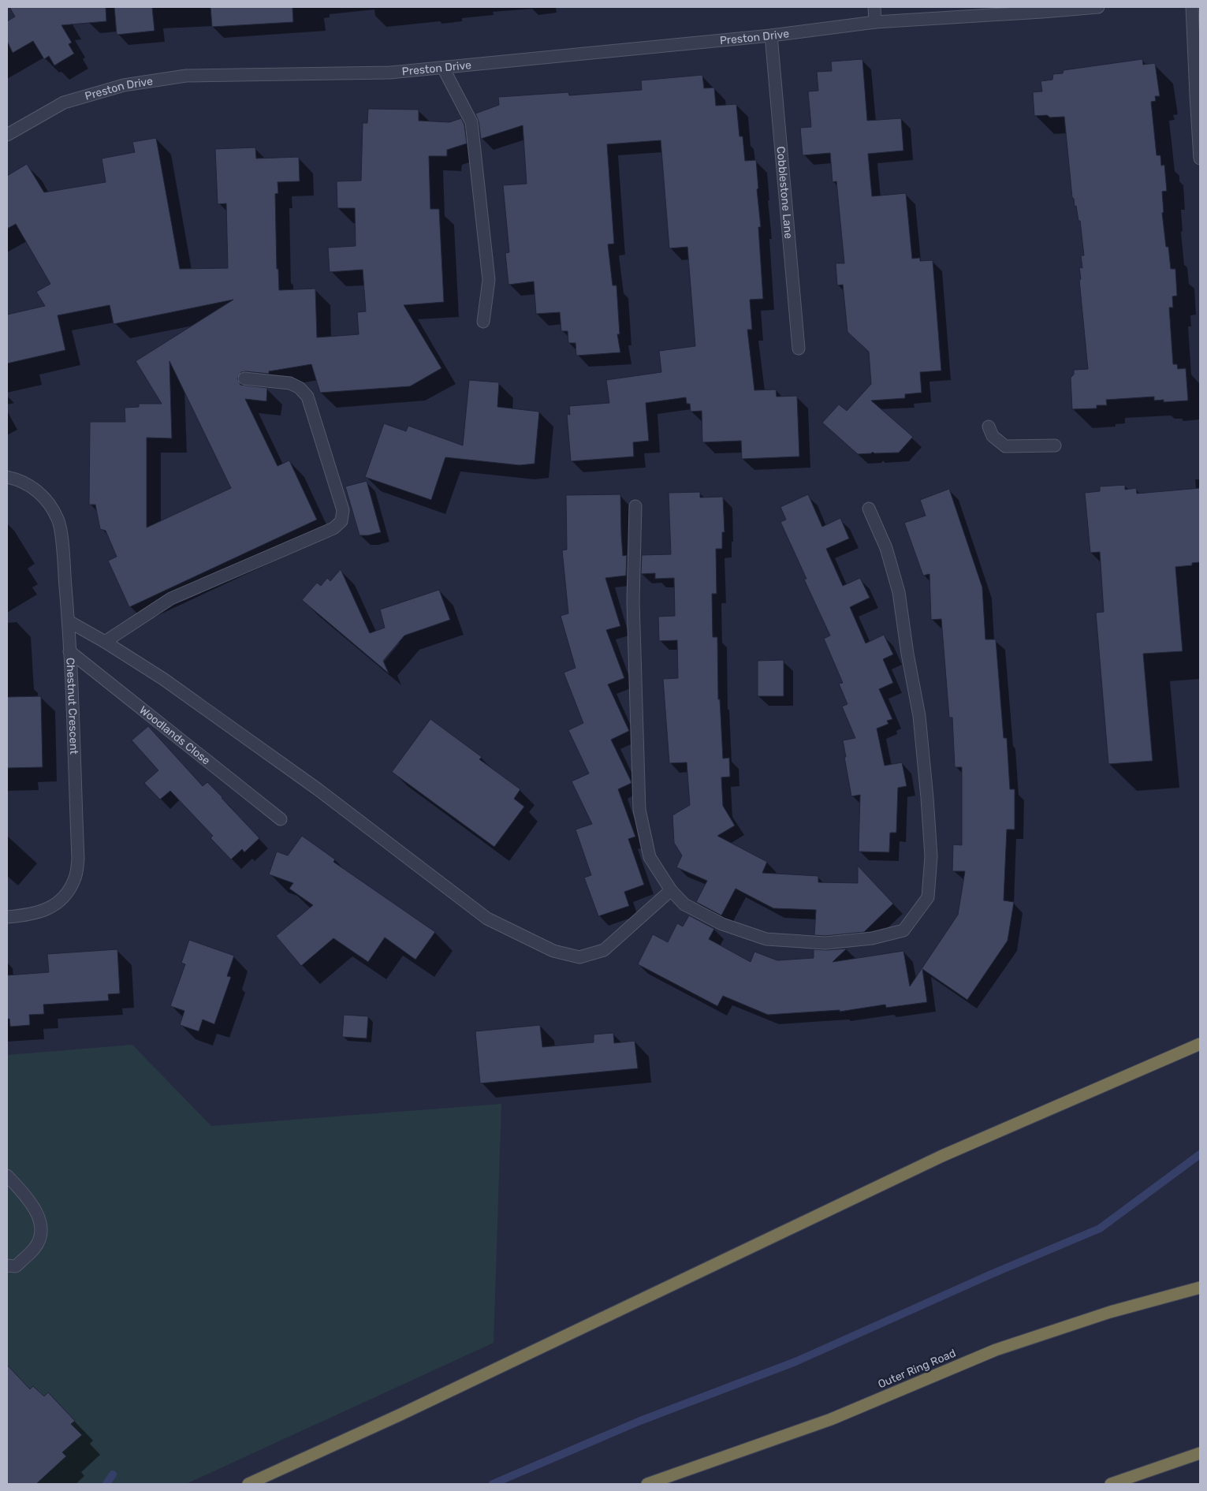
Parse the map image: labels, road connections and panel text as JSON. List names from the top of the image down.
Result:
{
  "streets": {
    "highway": ["Outer Ring Road"],
    "street": [
      "Preston Drive",
      "Cobblestone Lane",
      "Chestnut Crescent",
      "Woodlands Close"
    ]
  },
  "crossings": [
    ["Preston Drive", "Cobblestone Lane"],
    ["Chestnut Crescent", "Woodlands Close"]
  ]
}
